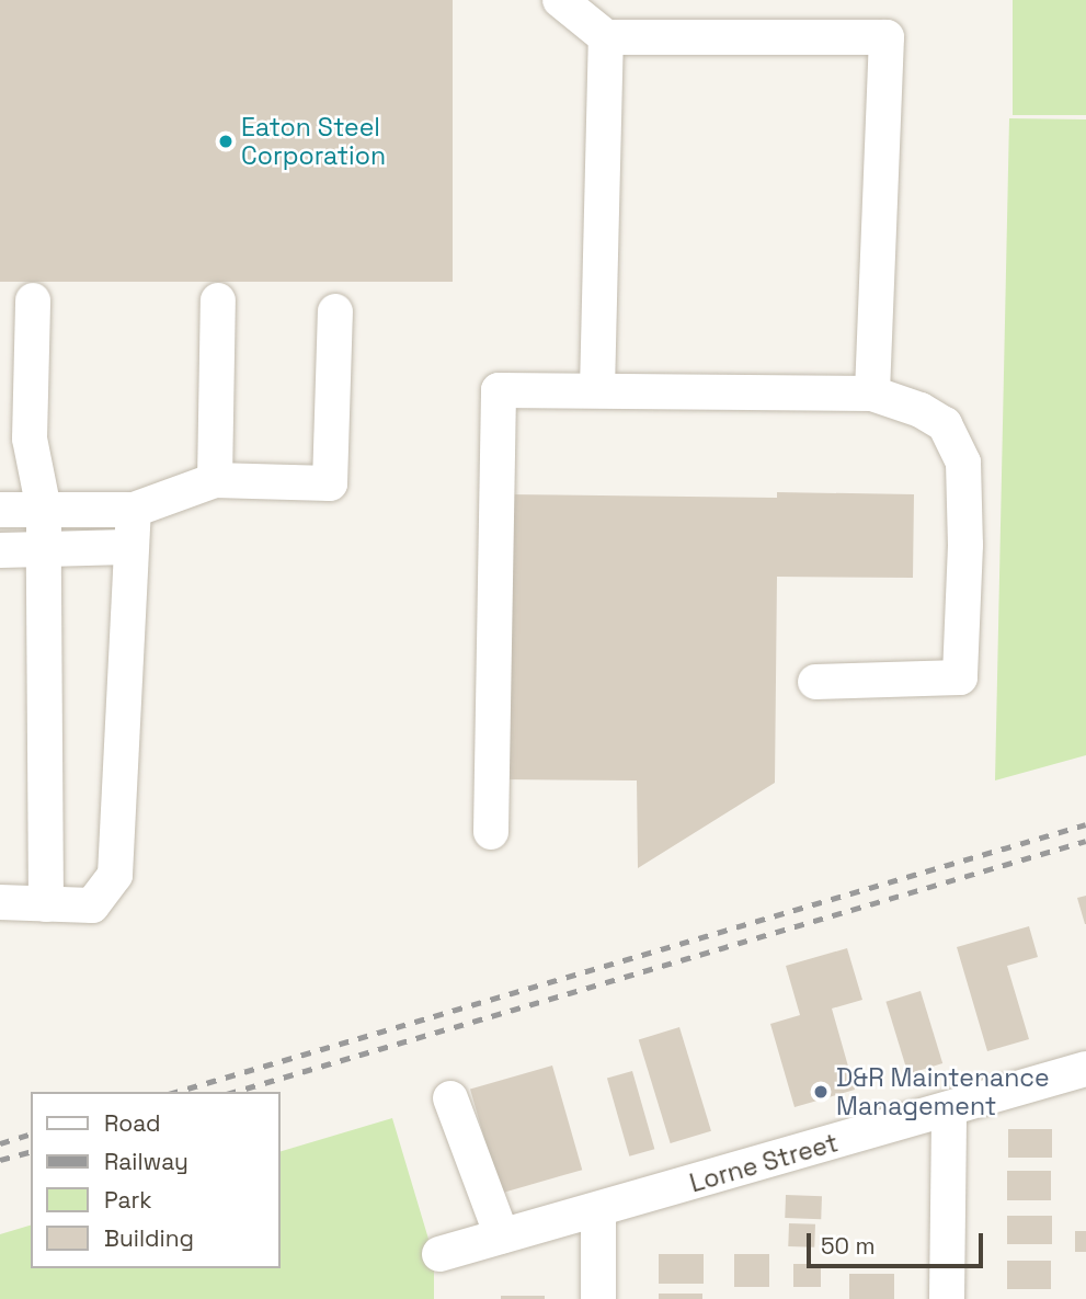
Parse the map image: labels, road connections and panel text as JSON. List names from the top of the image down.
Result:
{
  "streets": {
    "street": ["Lorne Street"]
  },
  "places": ["Eaton Steel Corporation", "D&R Maintenance Management"],
  "legend": [
    "Road",
    "Railway",
    "Park",
    "Building"
  ],
  "scale_bar": "50 m"
}
